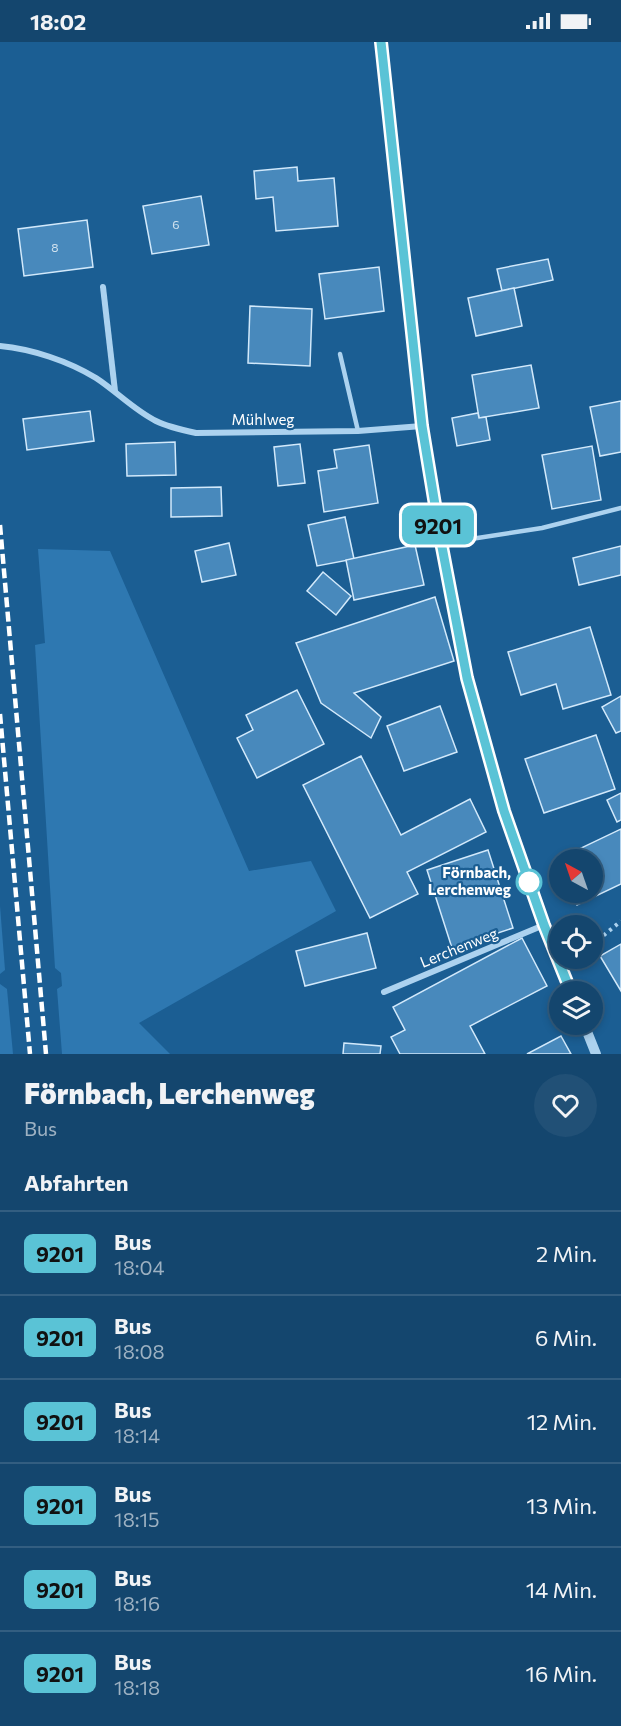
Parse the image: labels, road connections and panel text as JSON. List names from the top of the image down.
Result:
{
  "streets": {
    "street": ["Mühlweg", "Lerchenweg"]
  },
  "places": ["Förnbach, Lerchenweg"],
  "lines": ["bus line 9201"],
  "house_numbers": ["6", "8"],
  "north": "top left",
  "page": {
    "status": "18:02",
    "on_map": "9201",
    "heading": [
      ["Förnbach, Lerchenweg", "Bus"],
      "Abfahrten"
    ],
    "list": [
      {
        "mark": "9201",
        "name": "Bus",
        "note": "18:04",
        "value": "2 Min."
      },
      {
        "mark": "9201",
        "name": "Bus",
        "note": "18:08",
        "value": "6 Min."
      },
      {
        "mark": "9201",
        "name": "Bus",
        "note": "18:14",
        "value": "12 Min."
      },
      {
        "mark": "9201",
        "name": "Bus",
        "note": "18:15",
        "value": "13 Min."
      },
      {
        "mark": "9201",
        "name": "Bus",
        "note": "18:16",
        "value": "14 Min."
      },
      {
        "mark": "9201",
        "name": "Bus",
        "note": "18:18",
        "value": "16 Min."
      }
    ]
  }
}
